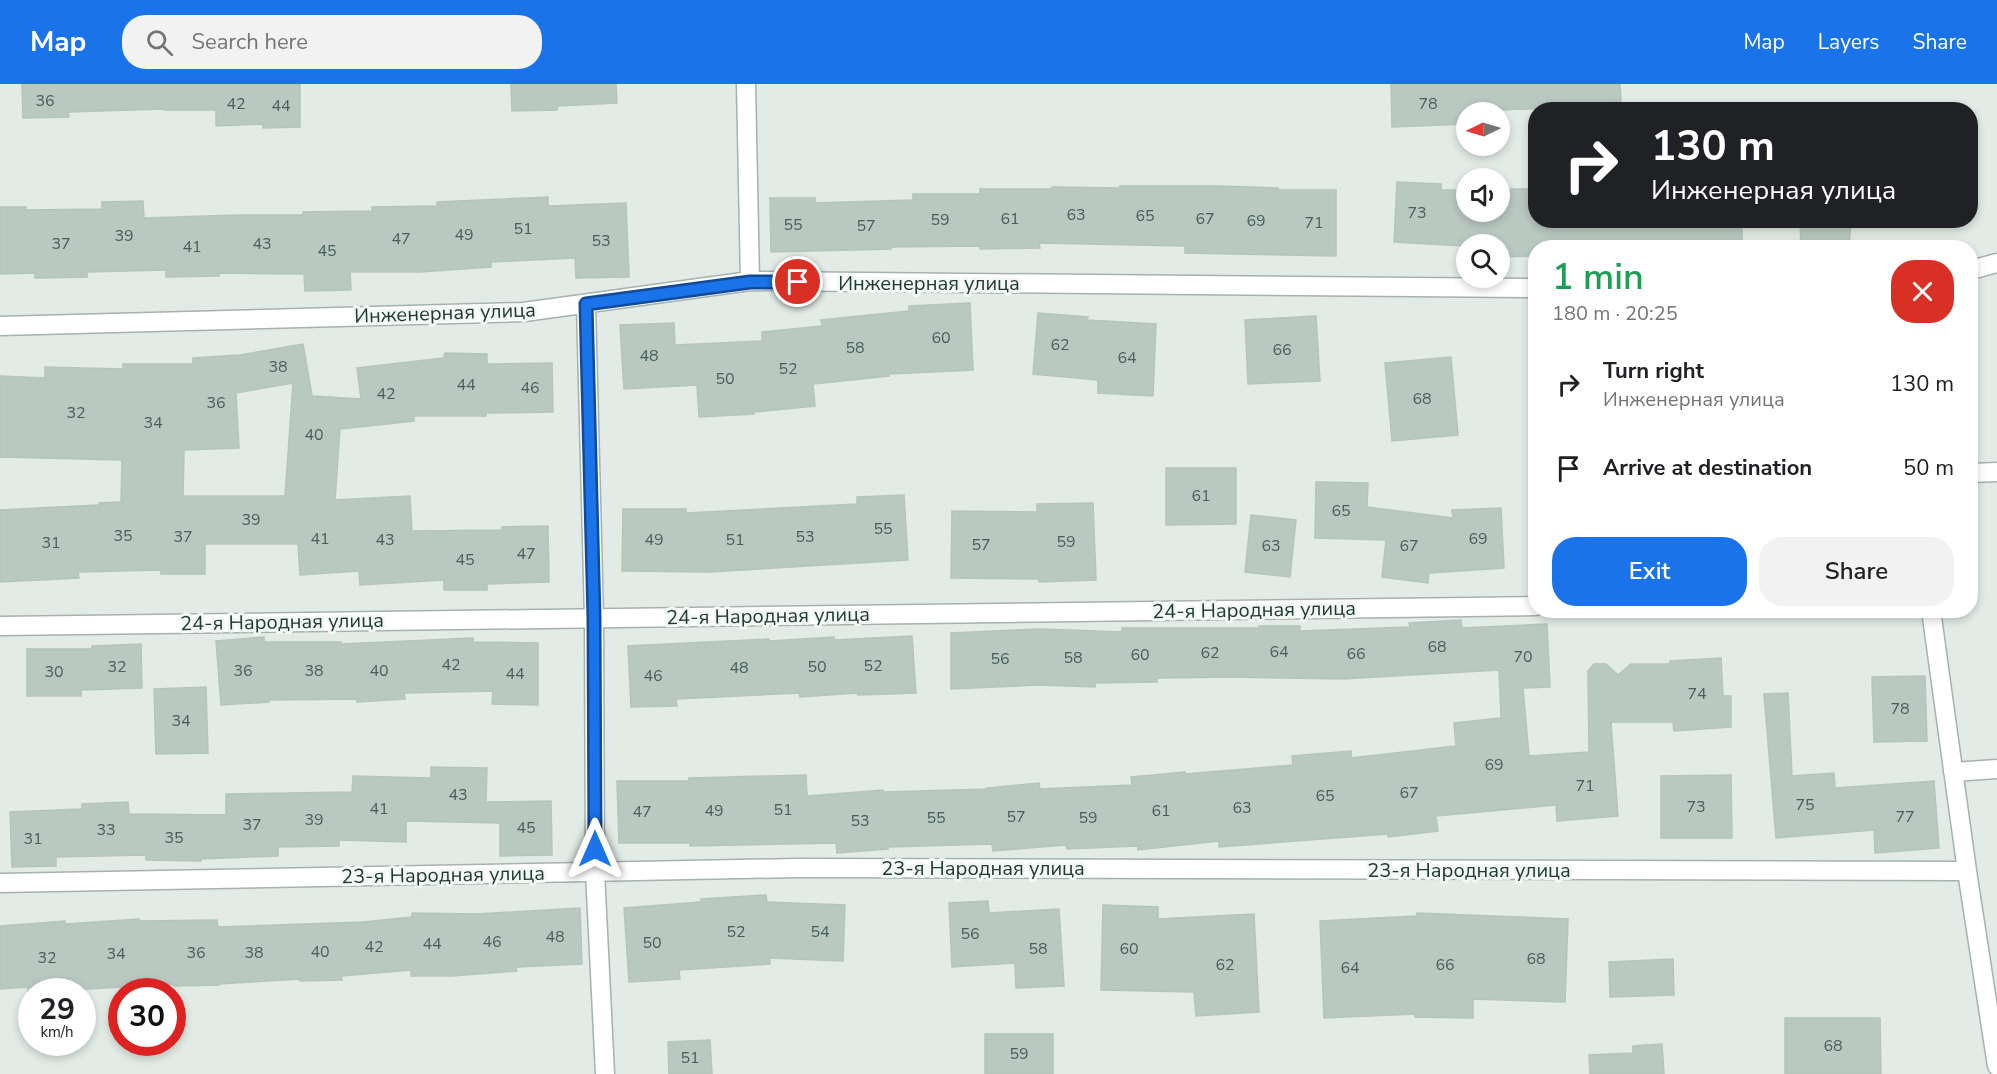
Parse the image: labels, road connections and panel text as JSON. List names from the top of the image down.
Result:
{
  "streets": {
    "street": ["Инженерная улица", "24-я Народная улица", "23-я Народная улица"]
  },
  "house_numbers": [
    "36",
    "42",
    "78",
    "44",
    "73",
    "63",
    "65",
    "61",
    "67",
    "59",
    "69",
    "71",
    "55",
    "57",
    "51",
    "49",
    "39",
    "47",
    "53",
    "37",
    "43",
    "41",
    "45",
    "60",
    "62",
    "58",
    "66",
    "48",
    "64",
    "38",
    "52",
    "50",
    "44",
    "46",
    "42",
    "68",
    "36",
    "32",
    "34",
    "40",
    "61",
    "65",
    "39",
    "55",
    "35",
    "37",
    "53",
    "41",
    "69",
    "43",
    "49",
    "51",
    "59",
    "31",
    "57",
    "63",
    "67",
    "47",
    "45",
    "68",
    "64",
    "62",
    "66",
    "60",
    "70",
    "58",
    "56",
    "42",
    "52",
    "32",
    "50",
    "48",
    "36",
    "38",
    "40",
    "30",
    "44",
    "46",
    "74",
    "78",
    "34",
    "69",
    "71",
    "67",
    "43",
    "65",
    "75",
    "73",
    "63",
    "41",
    "51",
    "49",
    "61",
    "47",
    "57",
    "77",
    "55",
    "59",
    "39",
    "53",
    "37",
    "45",
    "33",
    "35",
    "31",
    "52",
    "54",
    "56",
    "48",
    "46",
    "50",
    "44",
    "42",
    "58",
    "60",
    "40",
    "36",
    "38",
    "34",
    "32",
    "68",
    "62",
    "66",
    "64",
    "68",
    "59",
    "51"
  ],
  "north": "left",
  "page": {
    "header": "Map",
    "search": "Search here",
    "nav": ["Map", "Layers", "Share"],
    "turn": ["130 m", "Инженерная улица"],
    "heading": ["1 min", "180 m · 20:25"],
    "list": [
      {
        "name": "Turn right",
        "note": "Инженерная улица",
        "value": "130 m"
      },
      {
        "name": "Arrive at destination",
        "value": "50 m"
      }
    ],
    "buttons": ["Exit", "Share"],
    "speed": "29 km/h",
    "limit": "30"
  }
}
